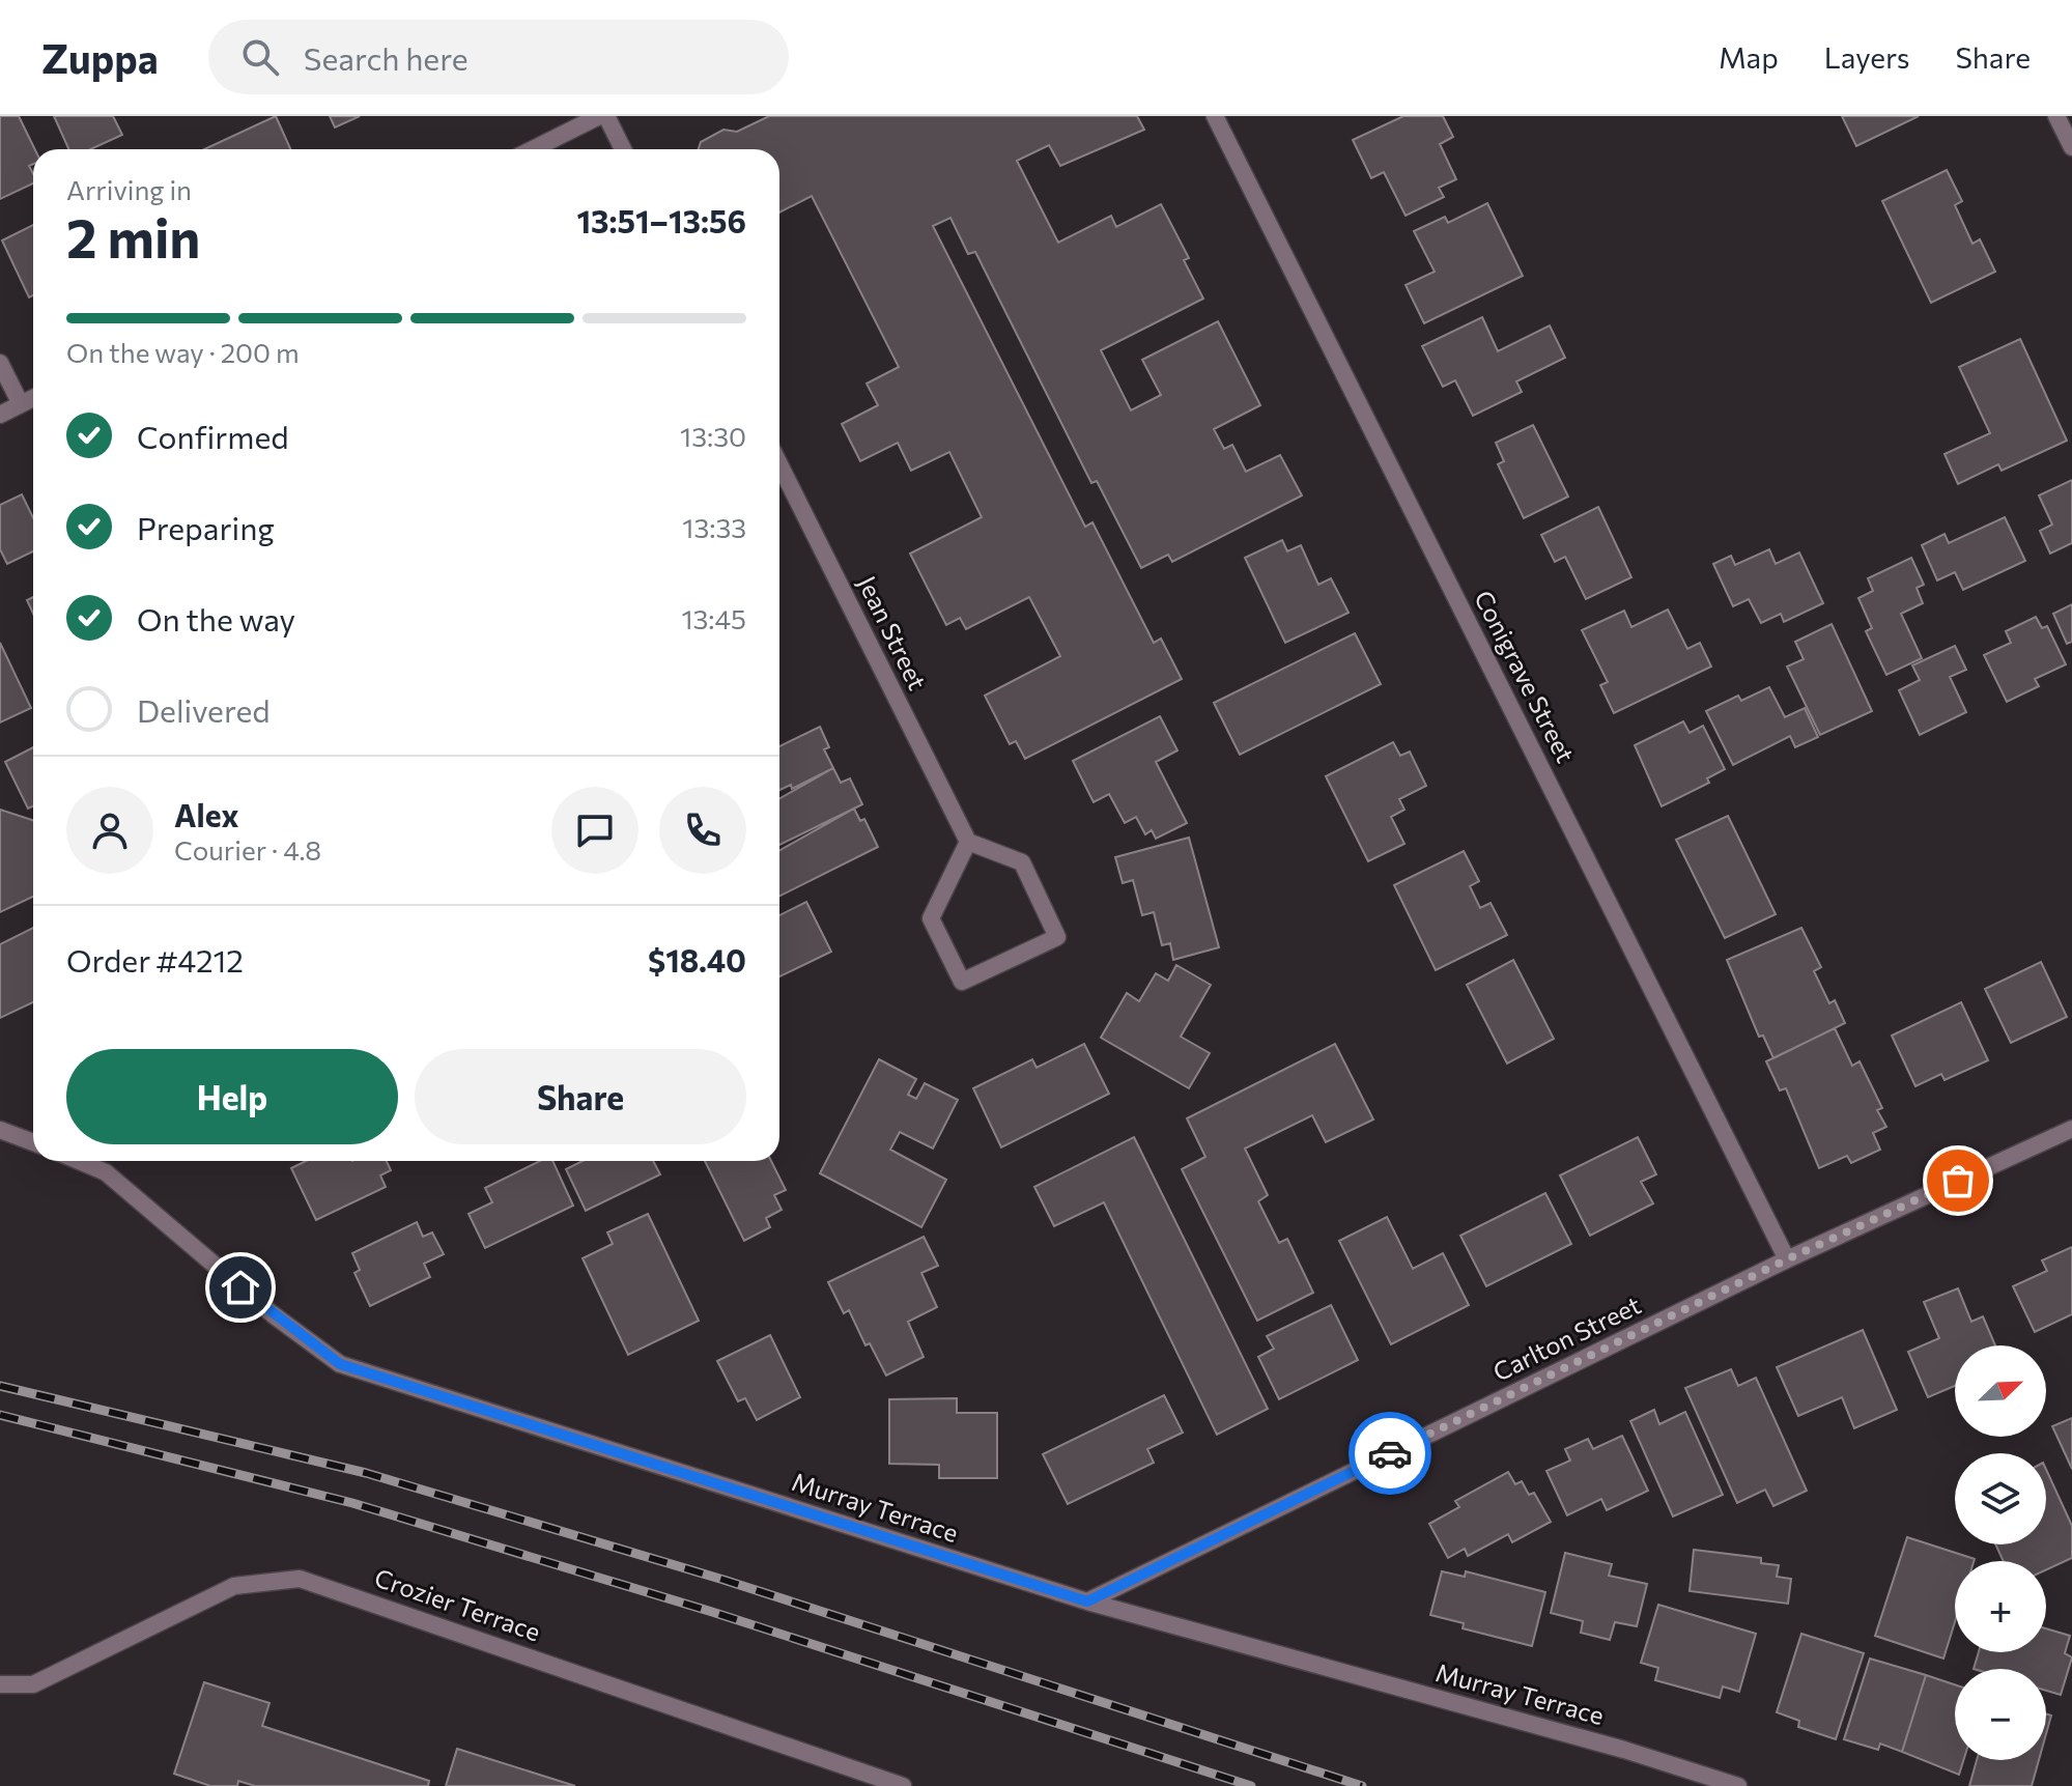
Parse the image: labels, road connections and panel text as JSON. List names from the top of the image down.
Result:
{
  "streets": {
    "street": [
      "Jean Street",
      "Conigrave Street",
      "Carlton Street",
      "Murray Terrace",
      "Crozier Terrace"
    ]
  },
  "crossings": [
    ["Conigrave Street", "Carlton Street"],
    ["Carlton Street", "Murray Terrace"]
  ],
  "north": "top right",
  "page": {
    "header": "Zuppa",
    "search": "Search here",
    "nav": ["Map", "Layers", "Share"],
    "heading": ["2 min", "Arriving in", "13:51–13:56"],
    "panel": [
      "Alex",
      "Courier · 4.8",
      "Order #4212",
      "$18.40"
    ],
    "bar": "On the way · 200 m",
    "list": [
      ["Confirmed", "13:30"],
      ["Preparing", "13:33"],
      ["On the way", "13:45"],
      "Delivered"
    ],
    "buttons": ["Help", "Share"],
    "map_buttons": ["+", "−"]
  }
}
